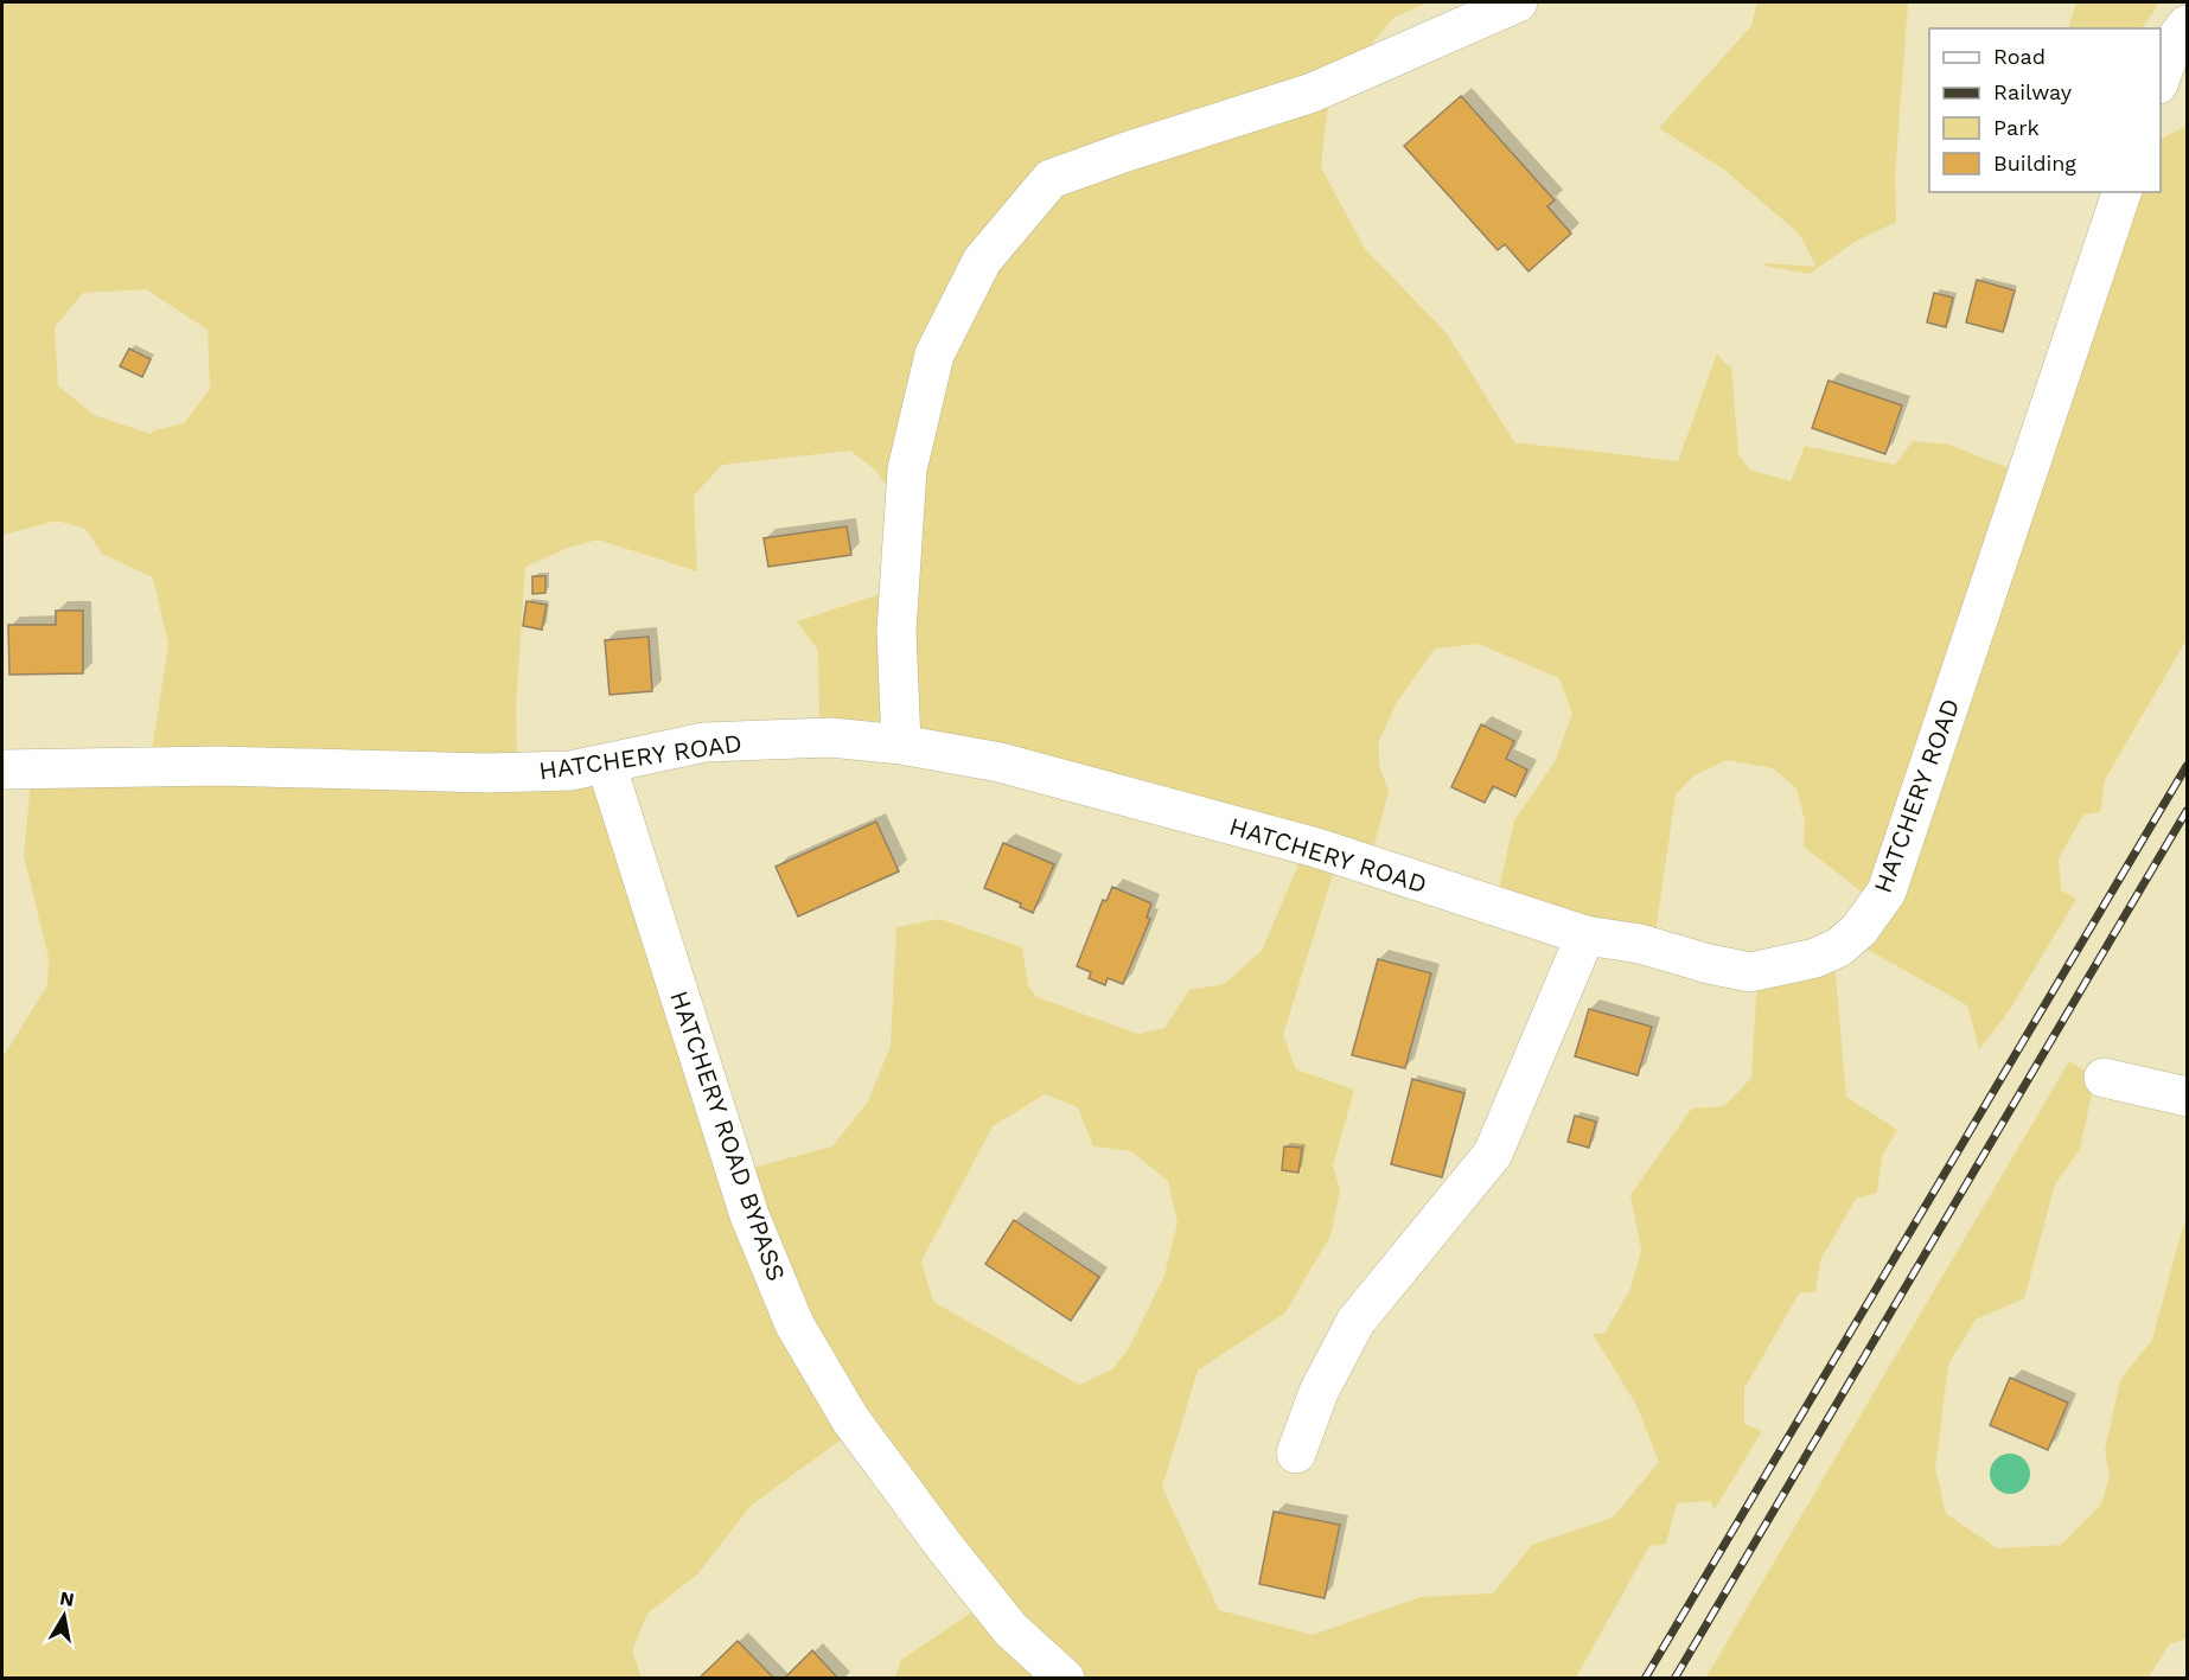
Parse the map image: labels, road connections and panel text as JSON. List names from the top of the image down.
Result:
{
  "streets": {
    "street": ["HATCHERY ROAD", "HATCHERY ROAD BYPASS"]
  },
  "crossings": [
    ["HATCHERY ROAD", "HATCHERY ROAD BYPASS"]
  ],
  "legend": [
    "Road",
    "Railway",
    "Park",
    "Building"
  ],
  "north": "top"
}
